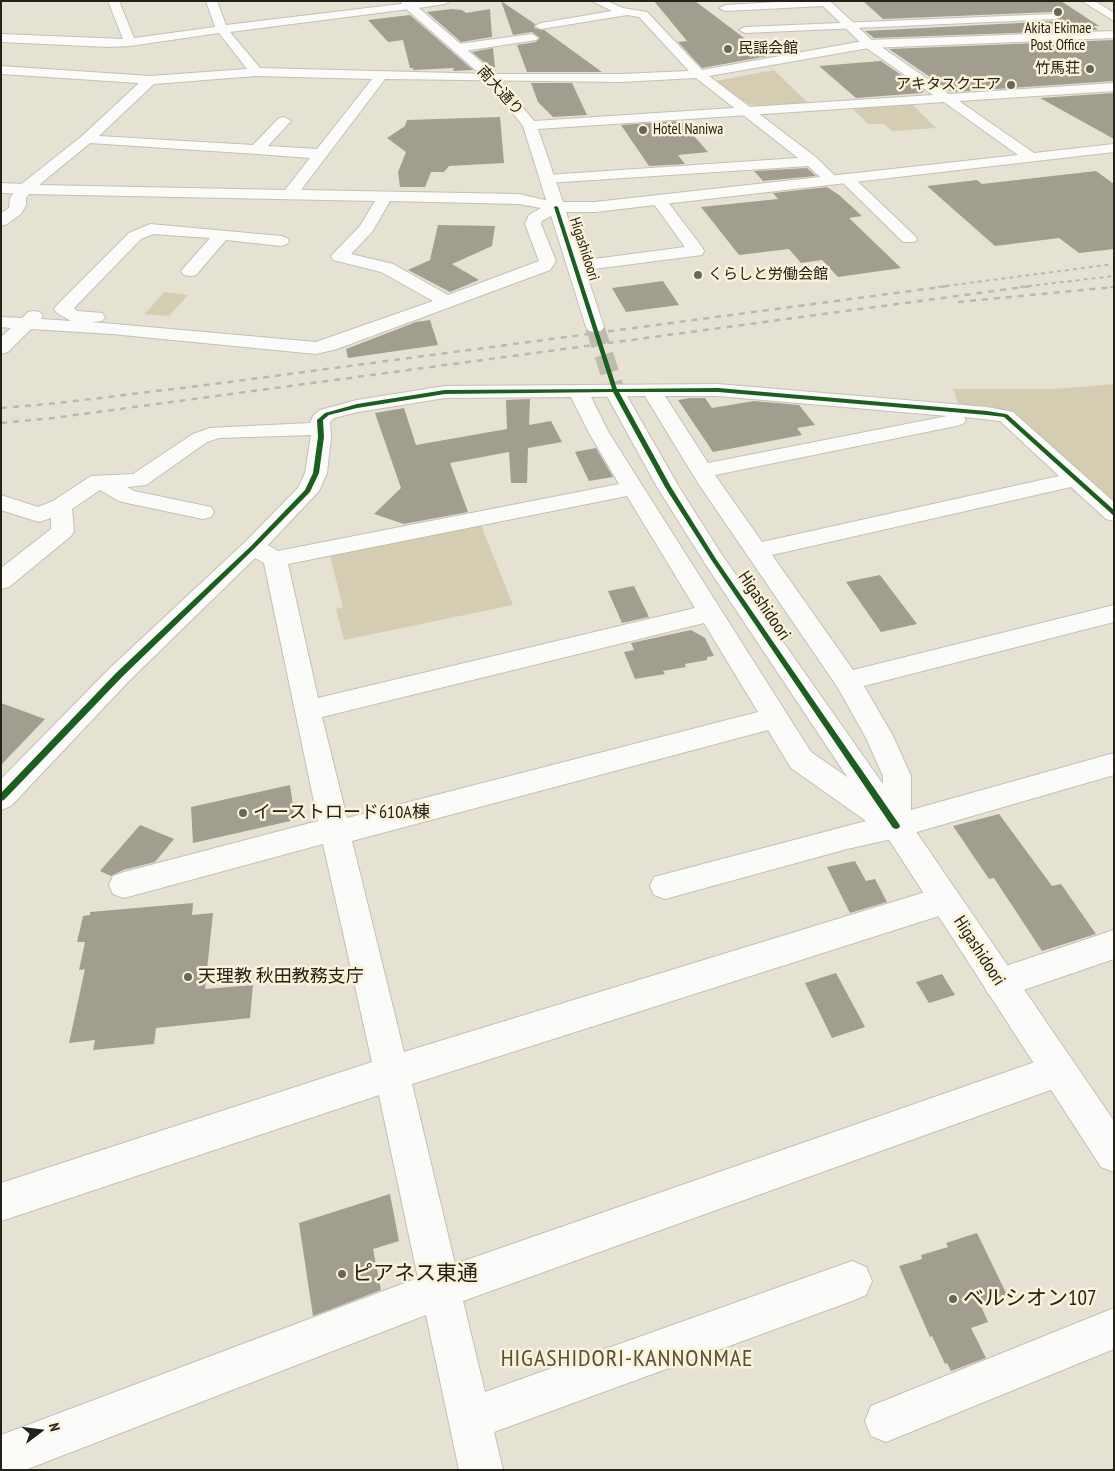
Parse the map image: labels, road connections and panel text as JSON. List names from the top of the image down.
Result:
{
  "streets": {
    "street": ["南大通り", "Higashidoori"]
  },
  "crossings": [
    ["南大通り", "Higashidoori"]
  ],
  "districts": ["HIGASHIDORI-KANNONMAE"],
  "places": [
    "Akita Ekimae Post Office",
    "民謡会館",
    "竹馬荘",
    "アキタスクエア",
    "Hotel Naniwa",
    "くらしと労働会館",
    "イーストロード610A棟",
    "天理教 秋田教務支庁",
    "ピアネス東通",
    "ベルシオン107"
  ],
  "north": "right"
}
